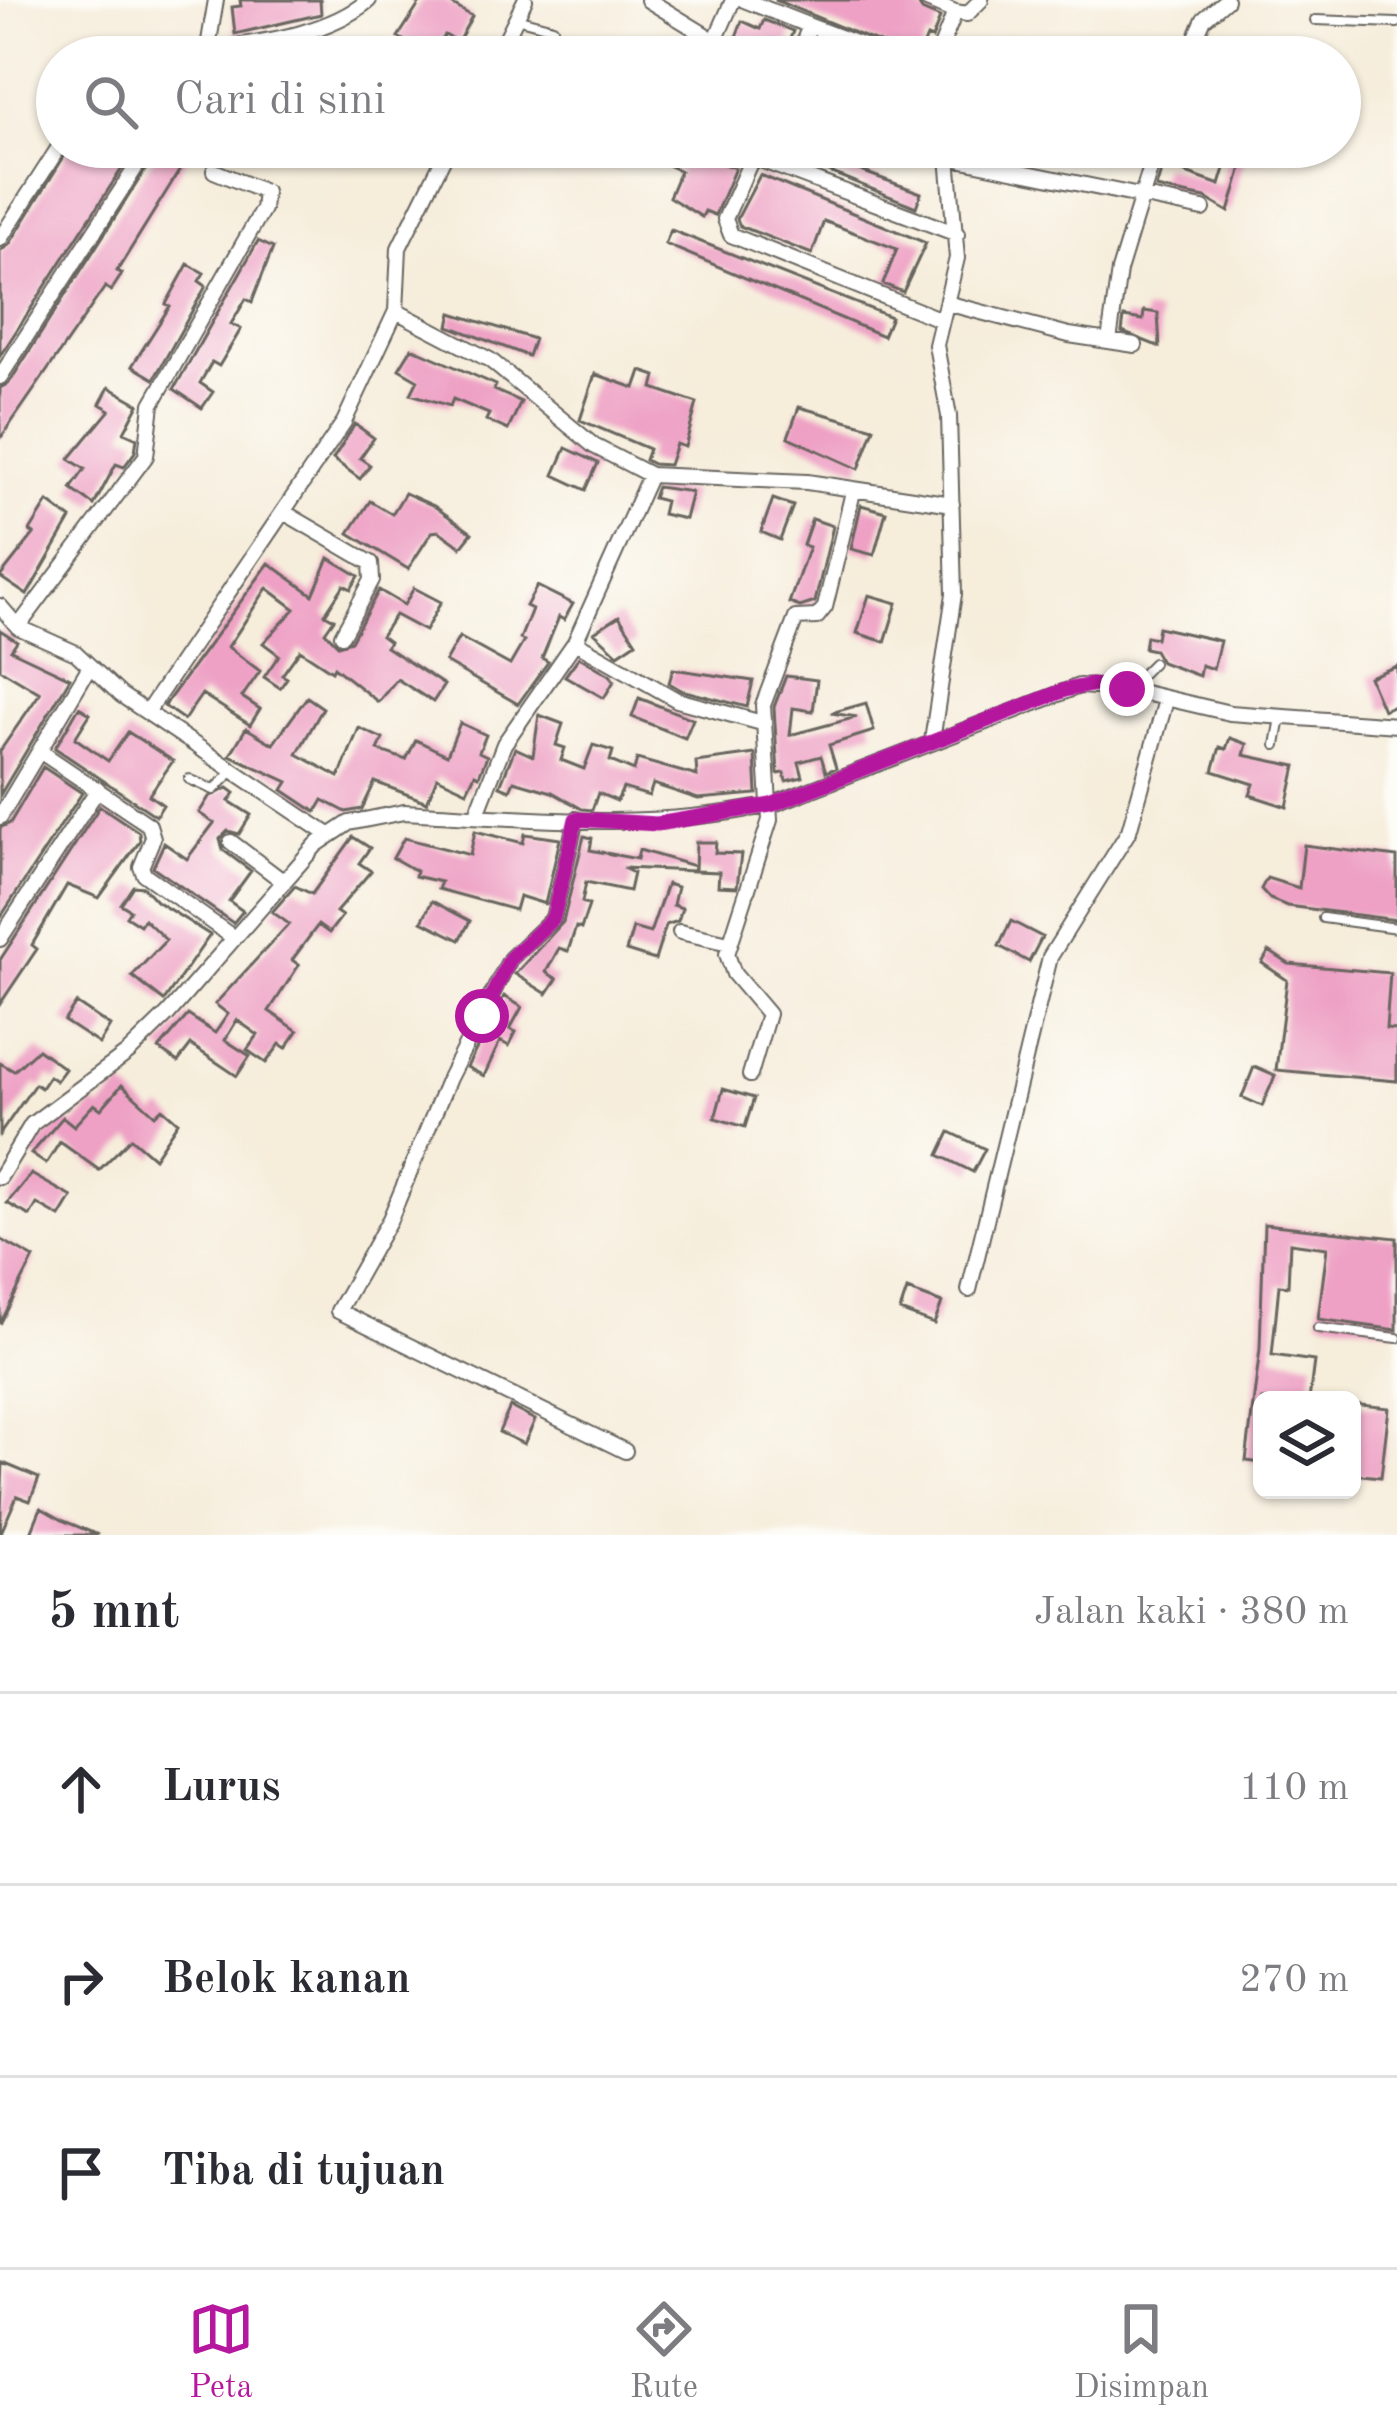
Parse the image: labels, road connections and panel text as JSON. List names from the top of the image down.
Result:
{
  "page": {
    "search": "Cari di sini",
    "heading": ["5 mnt", "Jalan kaki · 380 m"],
    "list": [
      ["Lurus", "110 m"],
      ["Belok kanan", "270 m"],
      "Tiba di tujuan"
    ],
    "nav": ["Peta", "Rute", "Disimpan"]
  }
}
